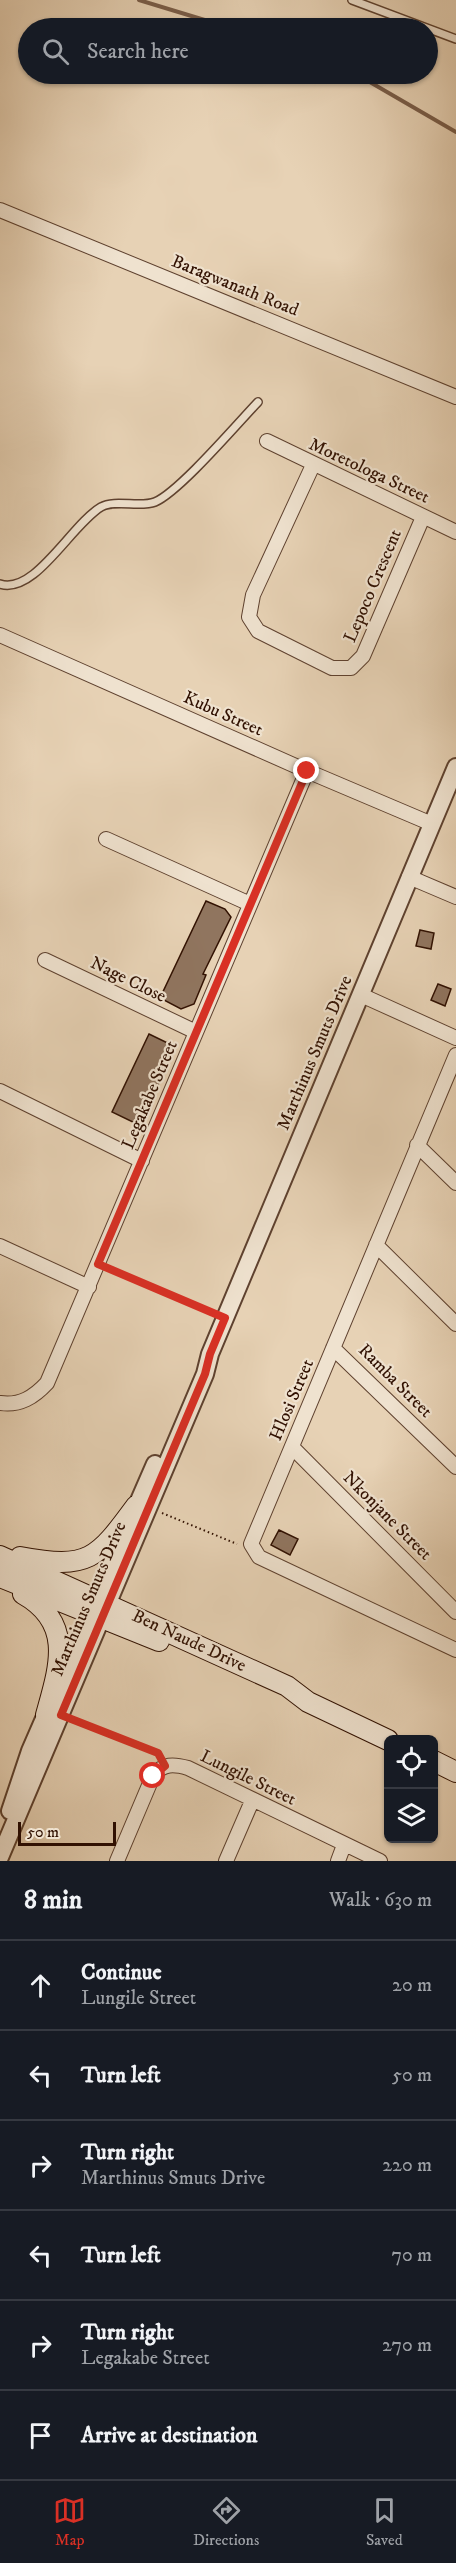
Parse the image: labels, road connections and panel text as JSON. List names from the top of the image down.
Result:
{
  "streets": {
    "main road": ["Ben Naude Drive"],
    "street": [
      "Baragwanath Road",
      "Moretologa Street",
      "Lepoco Crescent",
      "Kubu Street",
      "Nage Close",
      "Marthinus Smuts Drive",
      "Legakabe Street",
      "Ramba Street",
      "Hlosi Street",
      "Nkonjane Street",
      "Lungile Street"
    ]
  },
  "crossings": [
    ["Moretologa Street", "Lepoco Crescent"],
    ["Kubu Street", "Marthinus Smuts Drive"],
    ["Kubu Street", "Legakabe Street"],
    ["Nage Close", "Legakabe Street"],
    ["Marthinus Smuts Drive", "Ben Naude Drive"],
    ["Ramba Street", "Hlosi Street"],
    ["Hlosi Street", "Nkonjane Street"]
  ],
  "scale_bar": "50 m",
  "page": {
    "search": "Search here",
    "scale": "50 m",
    "heading": ["8 min", "Walk · 630 m"],
    "list": [
      ["Continue", "Lungile Street", "20 m"],
      ["Turn left", "50 m"],
      ["Turn right", "Marthinus Smuts Drive", "220 m"],
      ["Turn left", "70 m"],
      ["Turn right", "Legakabe Street", "270 m"],
      "Arrive at destination"
    ],
    "nav": ["Map", "Directions", "Saved"]
  }
}
